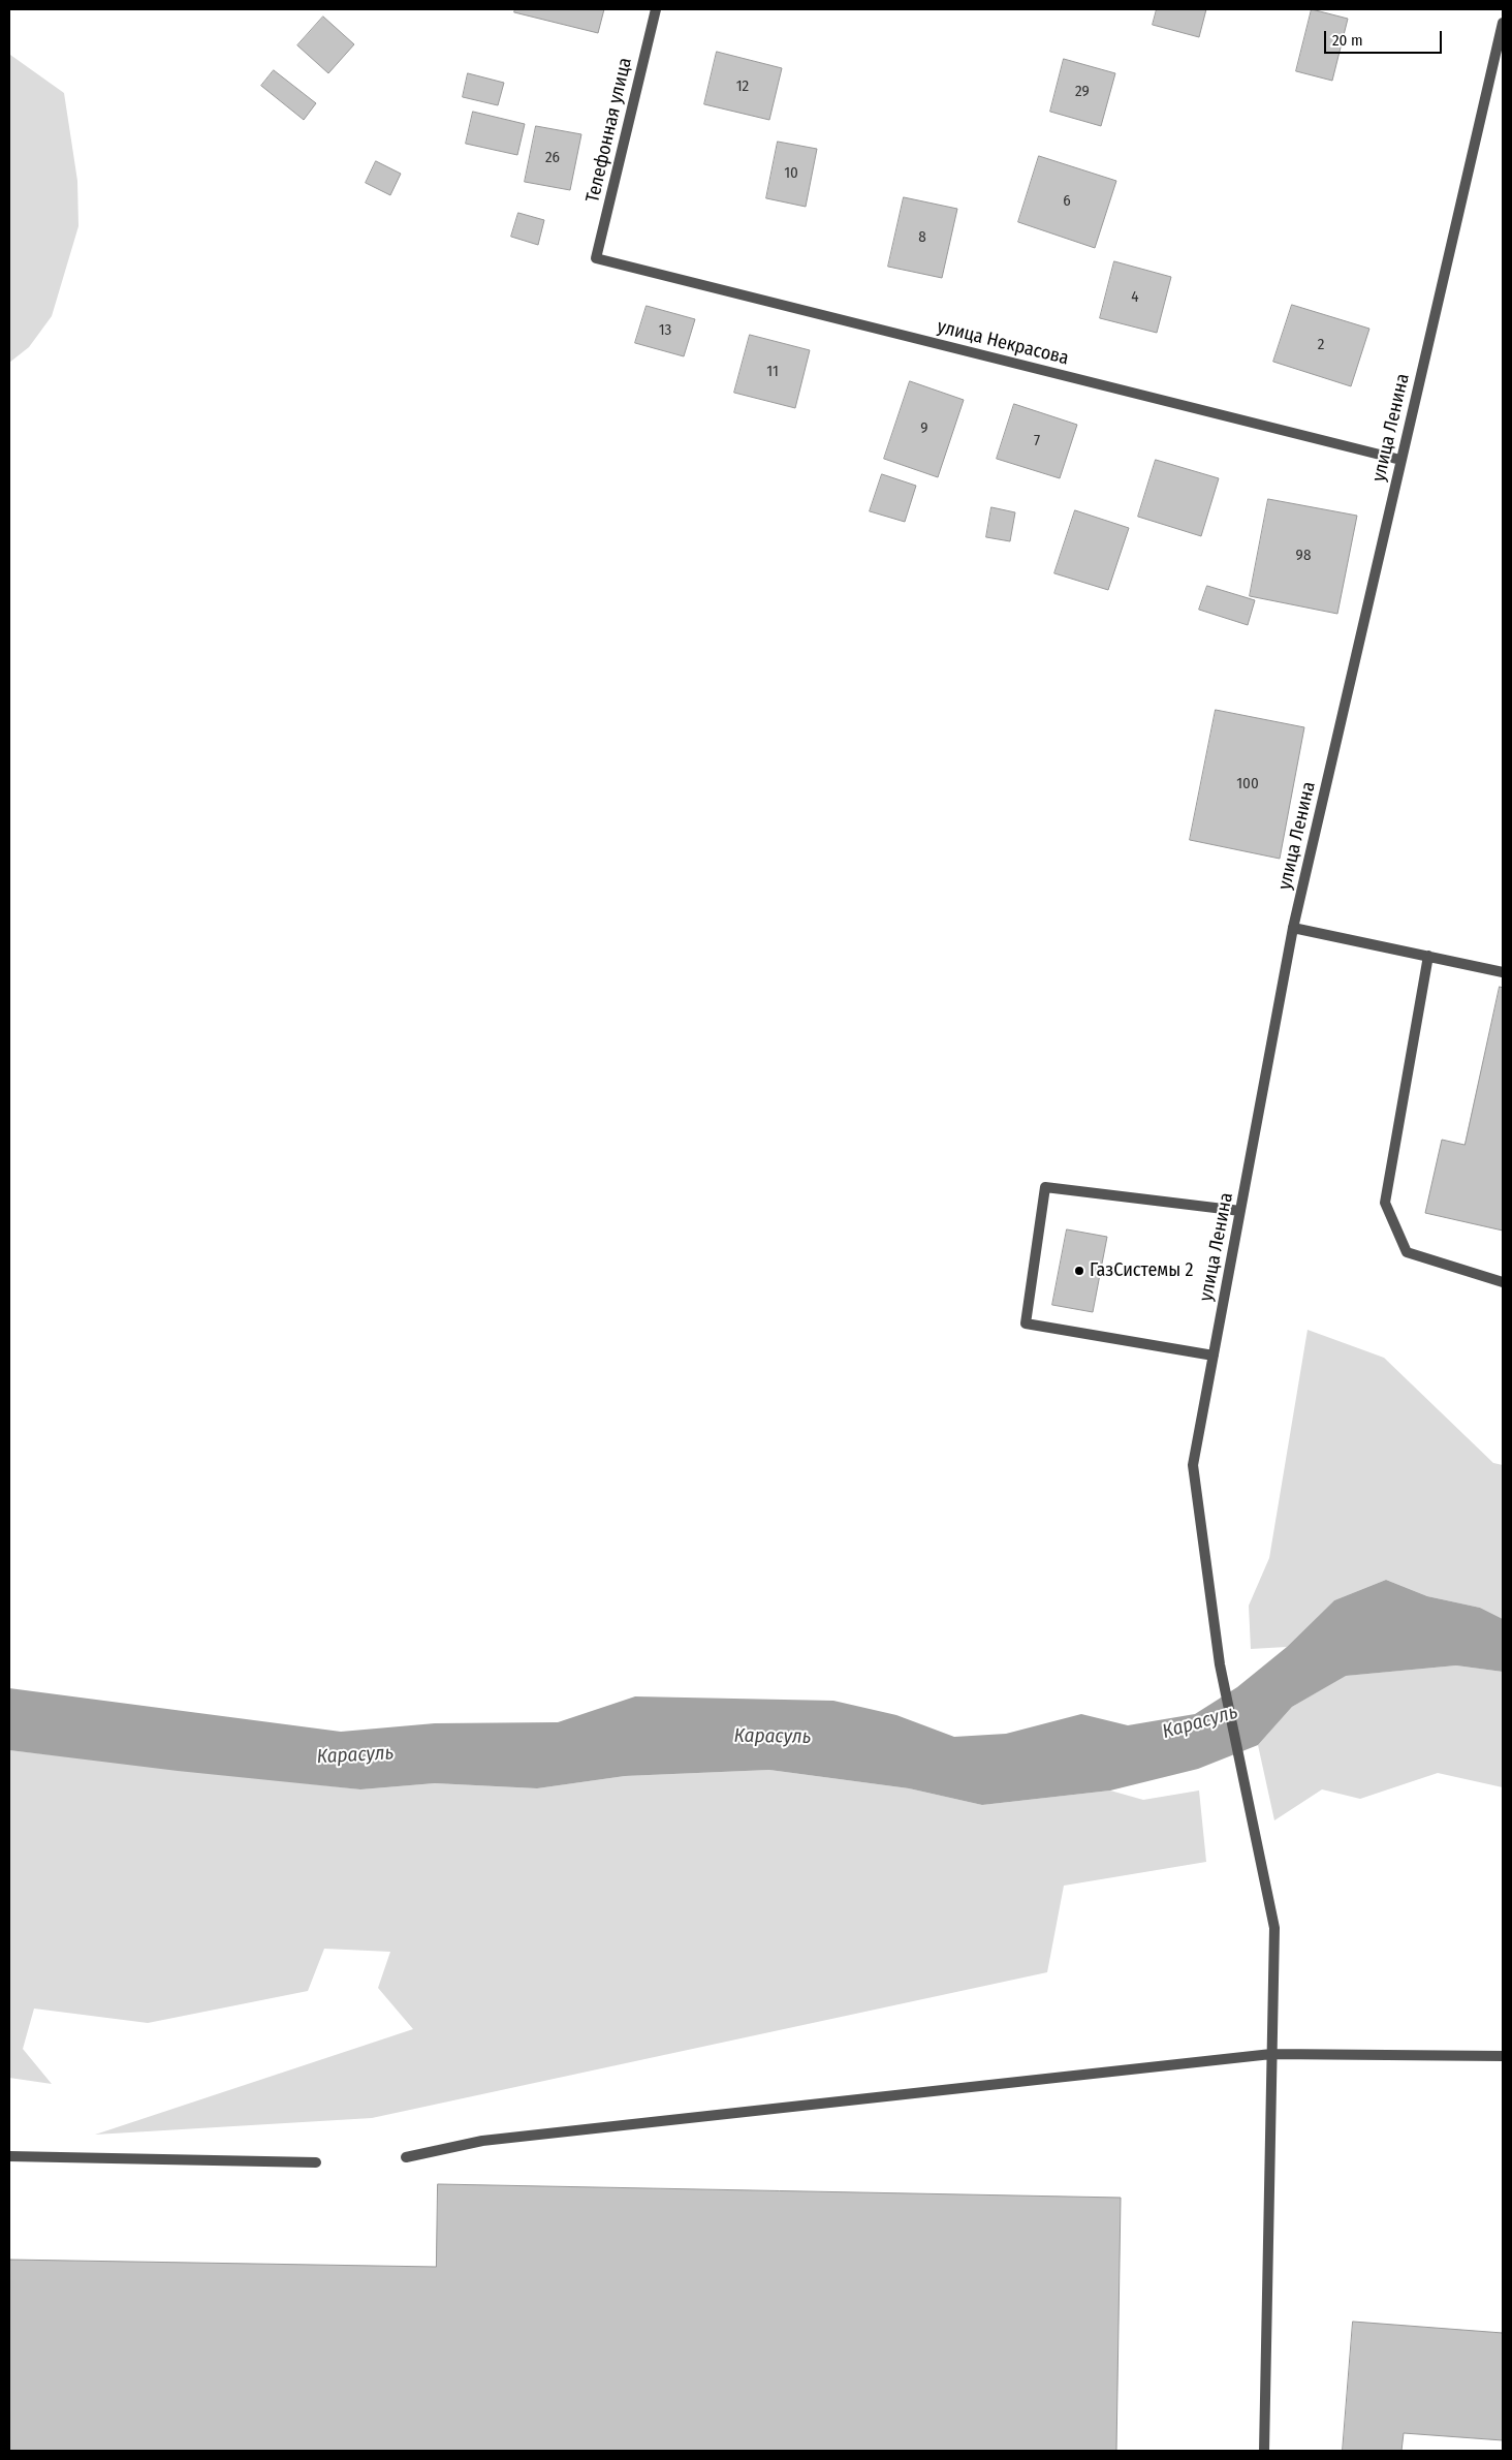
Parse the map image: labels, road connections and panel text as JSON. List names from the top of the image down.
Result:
{
  "streets": {
    "street": ["Телефонная улица", "улица Некрасова", "улица Ленина"]
  },
  "crossings": [
    ["Телефонная улица", "улица Некрасова"],
    ["улица Некрасова", "улица Ленина"]
  ],
  "water": ["Карасуль"],
  "places": ["ГазСистемы 2"],
  "house_numbers": [
    "12",
    "29",
    "26",
    "10",
    "6",
    "8",
    "4",
    "13",
    "2",
    "11",
    "9",
    "7",
    "98",
    "100"
  ],
  "scale_bar": "20 m"
}
